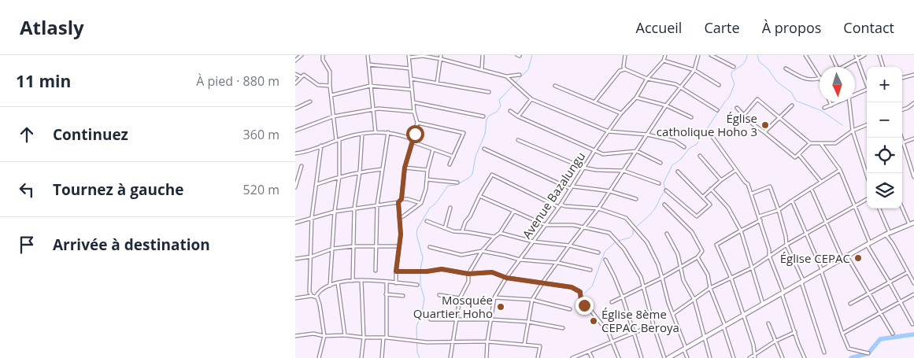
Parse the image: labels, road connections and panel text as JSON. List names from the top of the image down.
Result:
{
  "streets": {
    "street": ["Avenue Bazalungu"]
  },
  "places": [
    "Église catholique Hoho 3",
    "Église CEPAC",
    "Mosquée Quartier Hoho",
    "Église 8ème CEPAC Beroya"
  ],
  "north": "bottom",
  "page": {
    "header": "Atlasly",
    "nav": [
      "Accueil",
      "Carte",
      "À propos",
      "Contact"
    ],
    "heading": ["11 min", "À pied · 880 m"],
    "map_buttons": ["+", "−"],
    "list": [
      ["Continuez", "360 m"],
      ["Tournez à gauche", "520 m"],
      "Arrivée à destination"
    ]
  }
}
